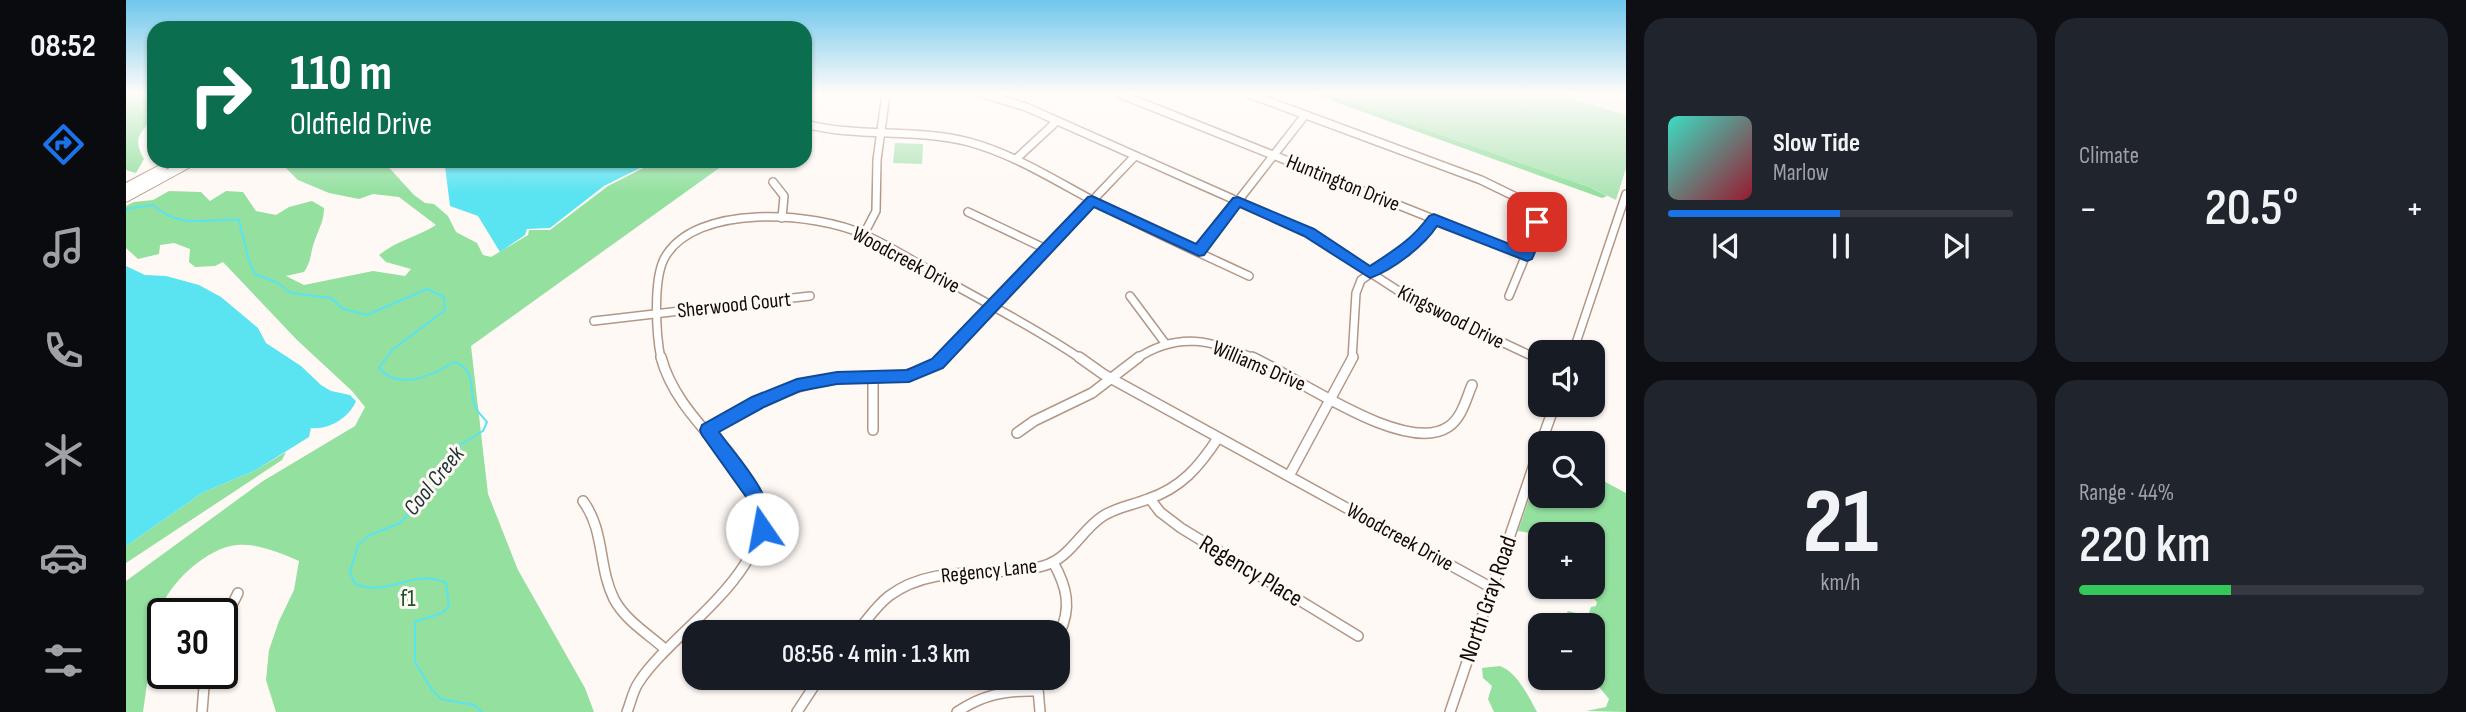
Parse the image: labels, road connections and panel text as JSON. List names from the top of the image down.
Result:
{
  "streets": {
    "street": [
      "Huntington Drive",
      "Woodcreek Drive",
      "Sherwood Court",
      "Kingswood Drive",
      "Williams Drive",
      "Regency Lane",
      "Regency Place",
      "North Gray Road"
    ]
  },
  "crossings": [
    ["Woodcreek Drive", "Sherwood Court"],
    ["Woodcreek Drive", "Williams Drive"],
    ["Woodcreek Drive", "Regency Lane"],
    ["Woodcreek Drive", "North Gray Road"],
    ["Regency Lane", "Regency Place"]
  ],
  "water": ["Cool Creek"],
  "parks": ["f1"],
  "page": {
    "tabs": "08:52",
    "tile": [
      "Climate",
      ["21", "km/h"],
      ["Range · 44%", "220 km"]
    ],
    "turn": ["110 m", "Oldfield Drive"],
    "song": ["Slow Tide", "Marlow"],
    "heat": ["−", "20.5°", "+"],
    "map_buttons": ["+", "−"],
    "limit": "30",
    "trip": "08:56 · 4 min · 1.3 km"
  }
}
